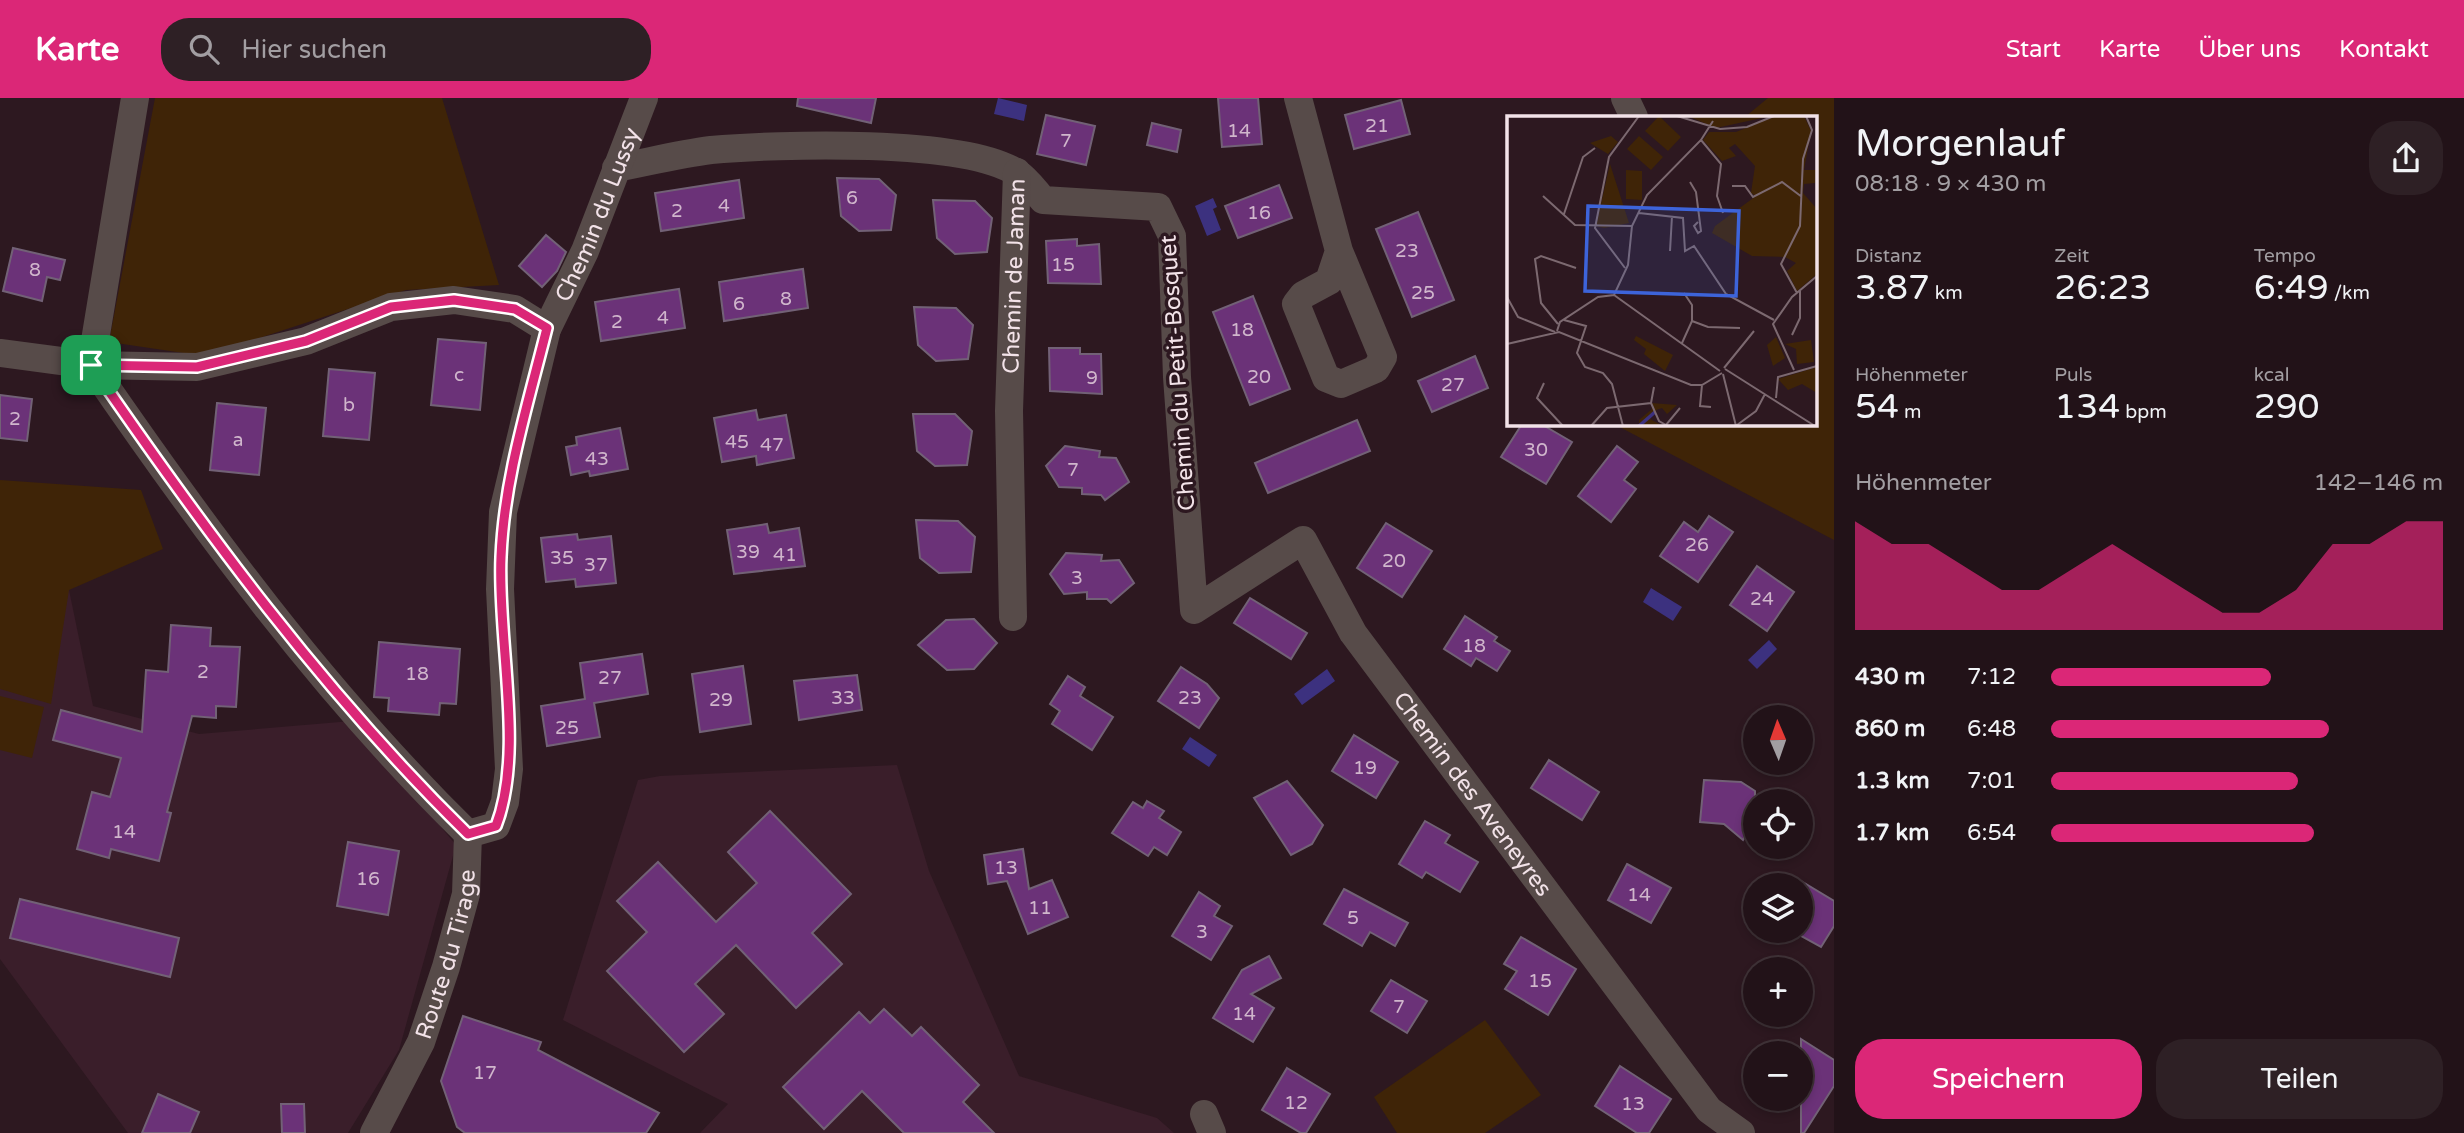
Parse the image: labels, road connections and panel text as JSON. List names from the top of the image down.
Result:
{
  "streets": {
    "street": [
      "Chemin du Lussy",
      "Chemin de Jaman",
      "Chemin du Petit-Bosquet",
      "Chemin des Aveneyres",
      "Route du Tirage"
    ]
  },
  "crossings": [
    ["Chemin du Lussy", "Chemin de Jaman"],
    ["Chemin du Lussy", "Route du Tirage"],
    ["Chemin de Jaman", "Chemin du Petit-Bosquet"],
    ["Chemin du Petit-Bosquet", "Chemin des Aveneyres"]
  ],
  "house_numbers": [
    "21",
    "14",
    "7",
    "6",
    "4",
    "2",
    "16",
    "23",
    "15",
    "8",
    "25",
    "8",
    "6",
    "4",
    "2",
    "18",
    "c",
    "20",
    "9",
    "27",
    "b",
    "2",
    "a",
    "45",
    "47",
    "30",
    "43",
    "7",
    "26",
    "39",
    "41",
    "35",
    "20",
    "37",
    "3",
    "24",
    "18",
    "2",
    "18",
    "27",
    "33",
    "23",
    "29",
    "25",
    "19",
    "14",
    "13",
    "16",
    "14",
    "11",
    "5",
    "3",
    "15",
    "7",
    "14",
    "17",
    "12",
    "13"
  ],
  "north": "top",
  "page": {
    "header": "Karte",
    "search": "Hier suchen",
    "nav": [
      "Start",
      "Karte",
      "Über uns",
      "Kontakt"
    ],
    "heading": ["Morgenlauf", "08:18 · 9 × 430 m"],
    "stats": [
      ["Distanz", "3.87 km"],
      ["Zeit", "26:23"],
      ["Tempo", "6:49 /km"],
      ["Höhenmeter", "54 m"],
      ["Puls", "134 bpm"],
      ["kcal", "290"]
    ],
    "chart": ["Höhenmeter", "142–146 m"],
    "list": [
      {
        "name": "430 m",
        "note": "7:12"
      },
      {
        "name": "860 m",
        "note": "6:48"
      },
      {
        "name": "1.3 km",
        "note": "7:01"
      },
      {
        "name": "1.7 km",
        "note": "6:54"
      }
    ],
    "map_buttons": ["+", "−"],
    "buttons": ["Speichern", "Teilen"]
  }
}
